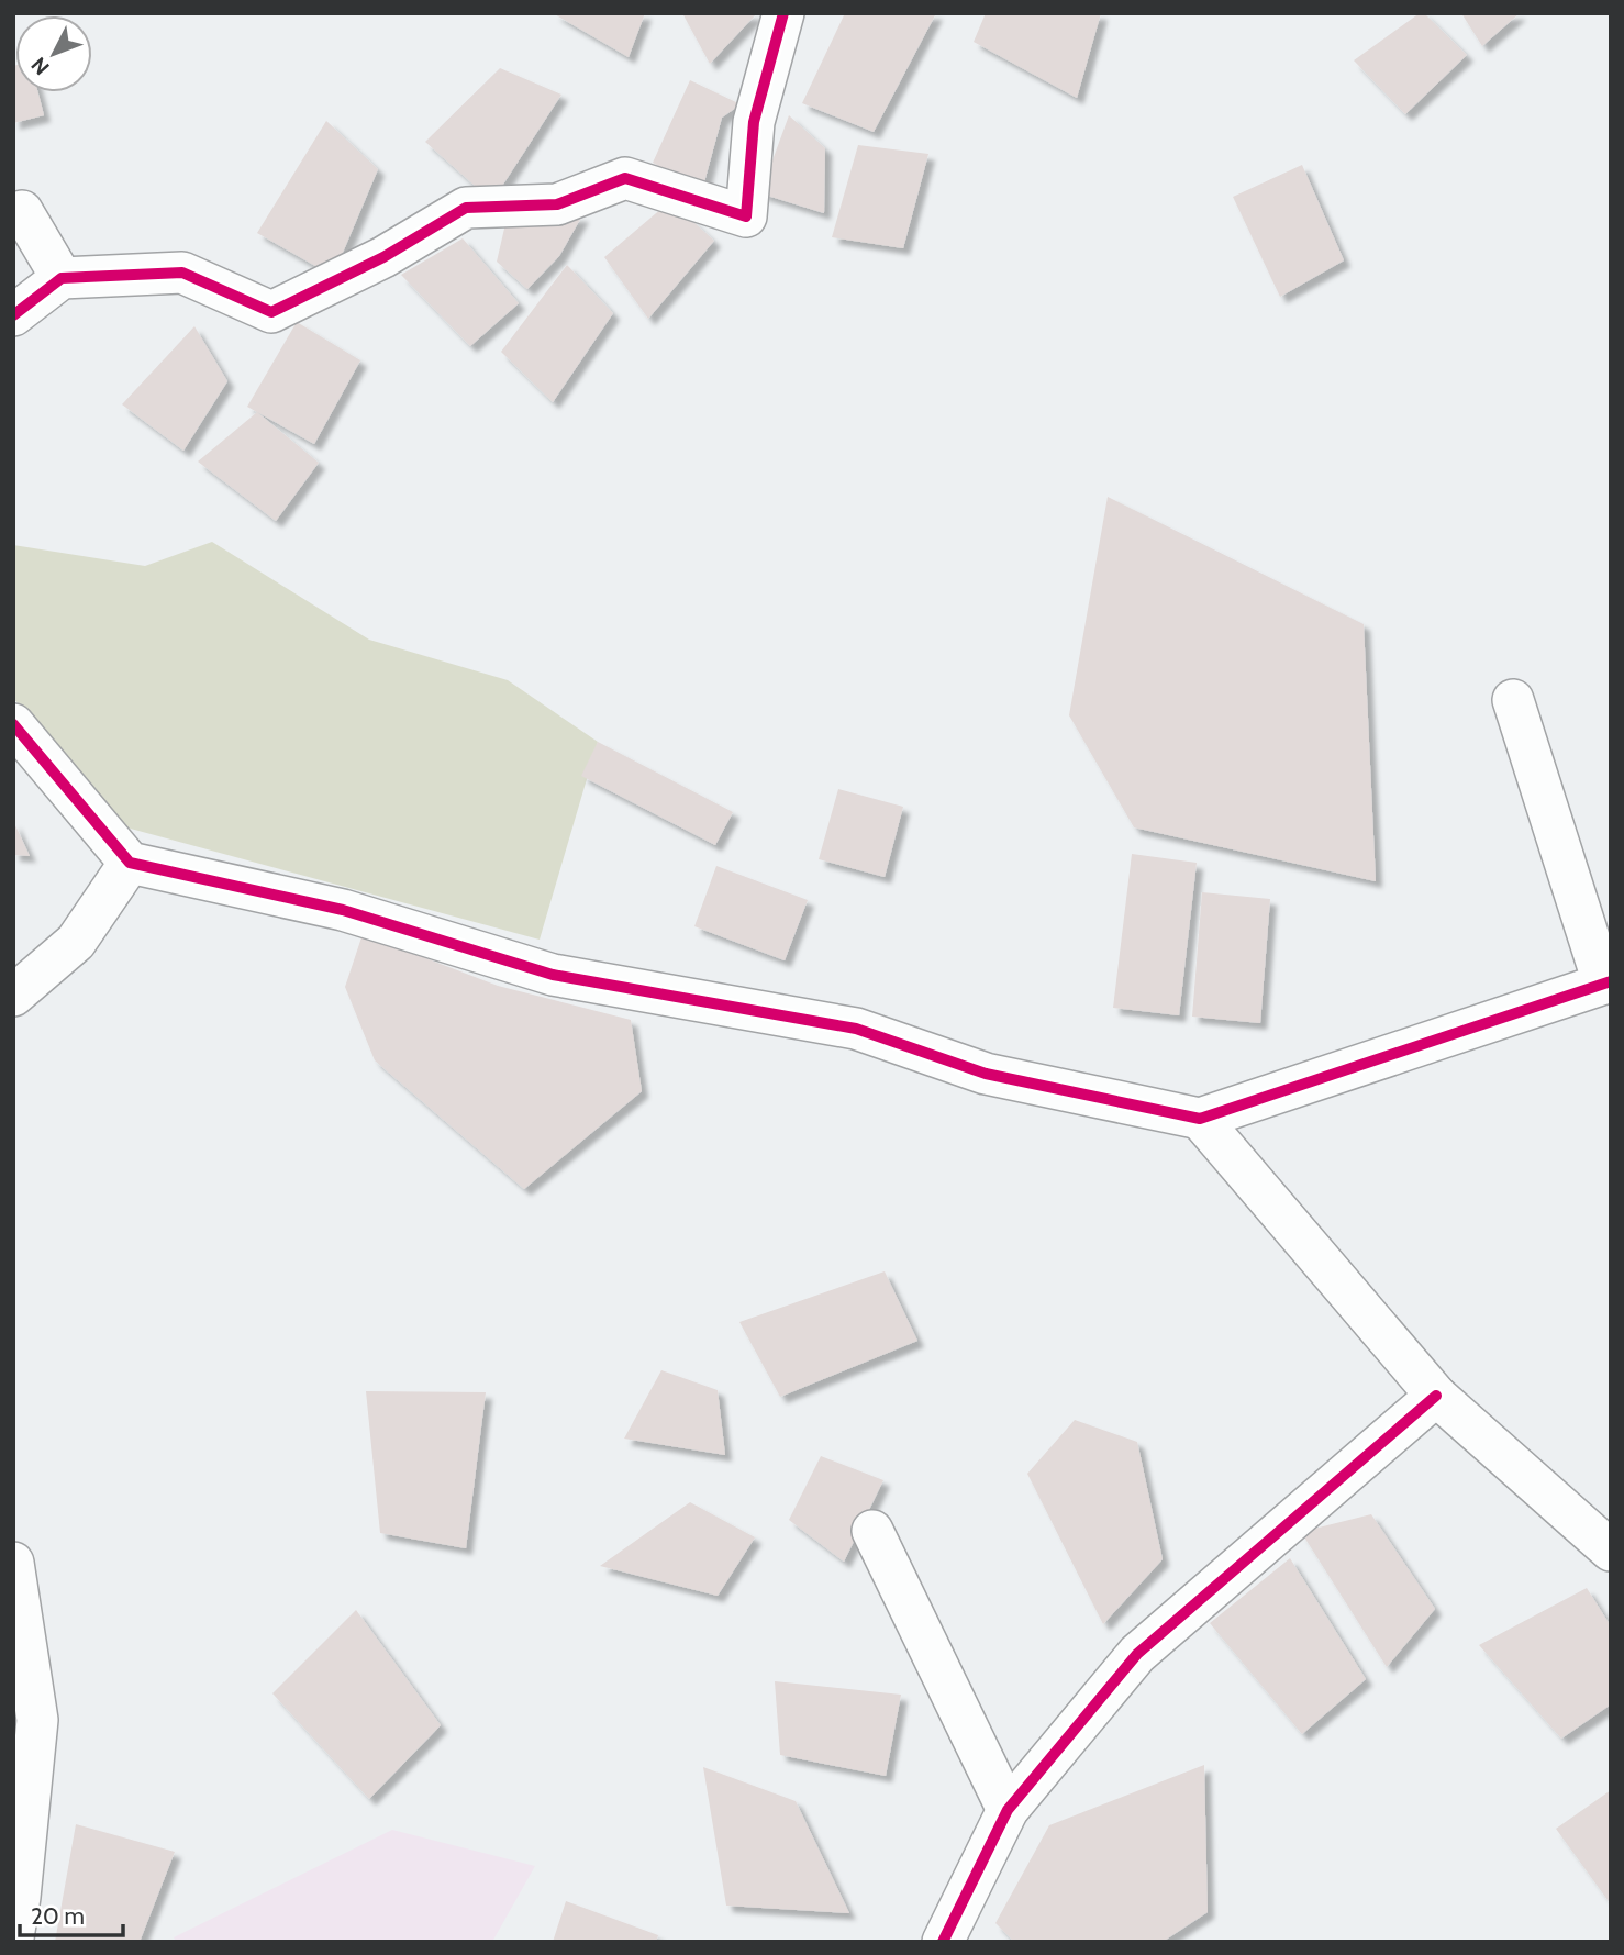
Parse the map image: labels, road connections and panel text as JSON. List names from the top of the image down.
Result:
{
  "scale_bar": "20 m",
  "north": "bottom left"
}
